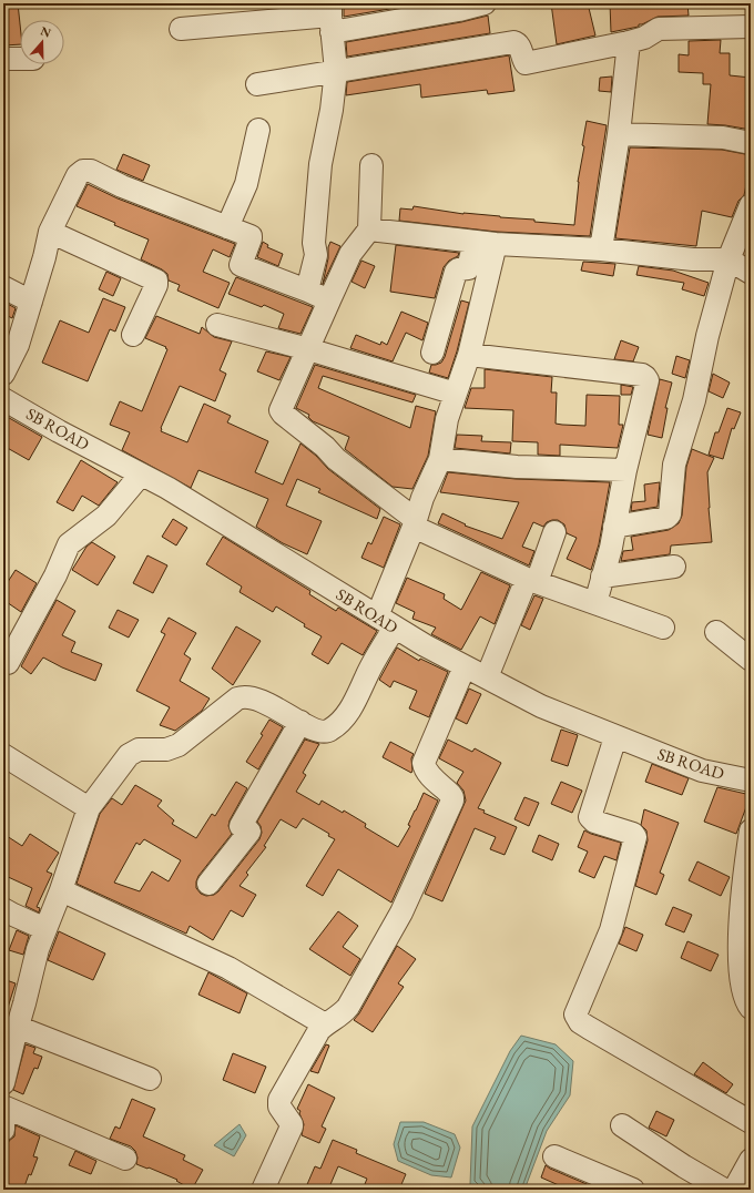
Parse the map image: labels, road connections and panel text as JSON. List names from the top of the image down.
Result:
{
  "streets": {
    "street": ["SB ROAD"]
  },
  "north": "top"
}
